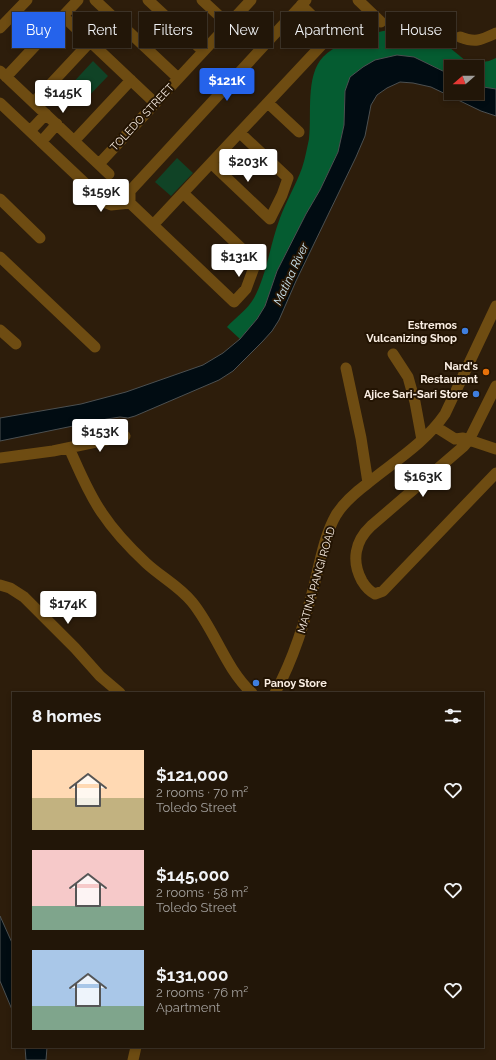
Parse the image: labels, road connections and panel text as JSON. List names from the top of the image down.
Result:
{
  "streets": {
    "street": ["TOLEDO STREET", "MATINA PANGI ROAD"]
  },
  "water": ["Matina River"],
  "places": [
    "Estremos Vulcanizing Shop",
    "Nard's Restaurant",
    "Ajice Sari-Sari Store",
    "Panoy Store"
  ],
  "north": "left",
  "page": {
    "chip": [
      "Buy",
      "Rent",
      "Filters",
      "New",
      "Apartment",
      "House"
    ],
    "price": [
      "$121K",
      "$145K",
      "$203K",
      "$159K",
      "$131K",
      "$153K",
      "$163K",
      "$174K"
    ],
    "heading": "8 homes",
    "list": [
      {
        "name": "$121,000",
        "note": "2 rooms · 70 m² · Toledo Street"
      },
      {
        "name": "$145,000",
        "note": "2 rooms · 58 m² · Toledo Street"
      },
      {
        "name": "$131,000",
        "note": "2 rooms · 76 m² · Apartment"
      }
    ]
  }
}
